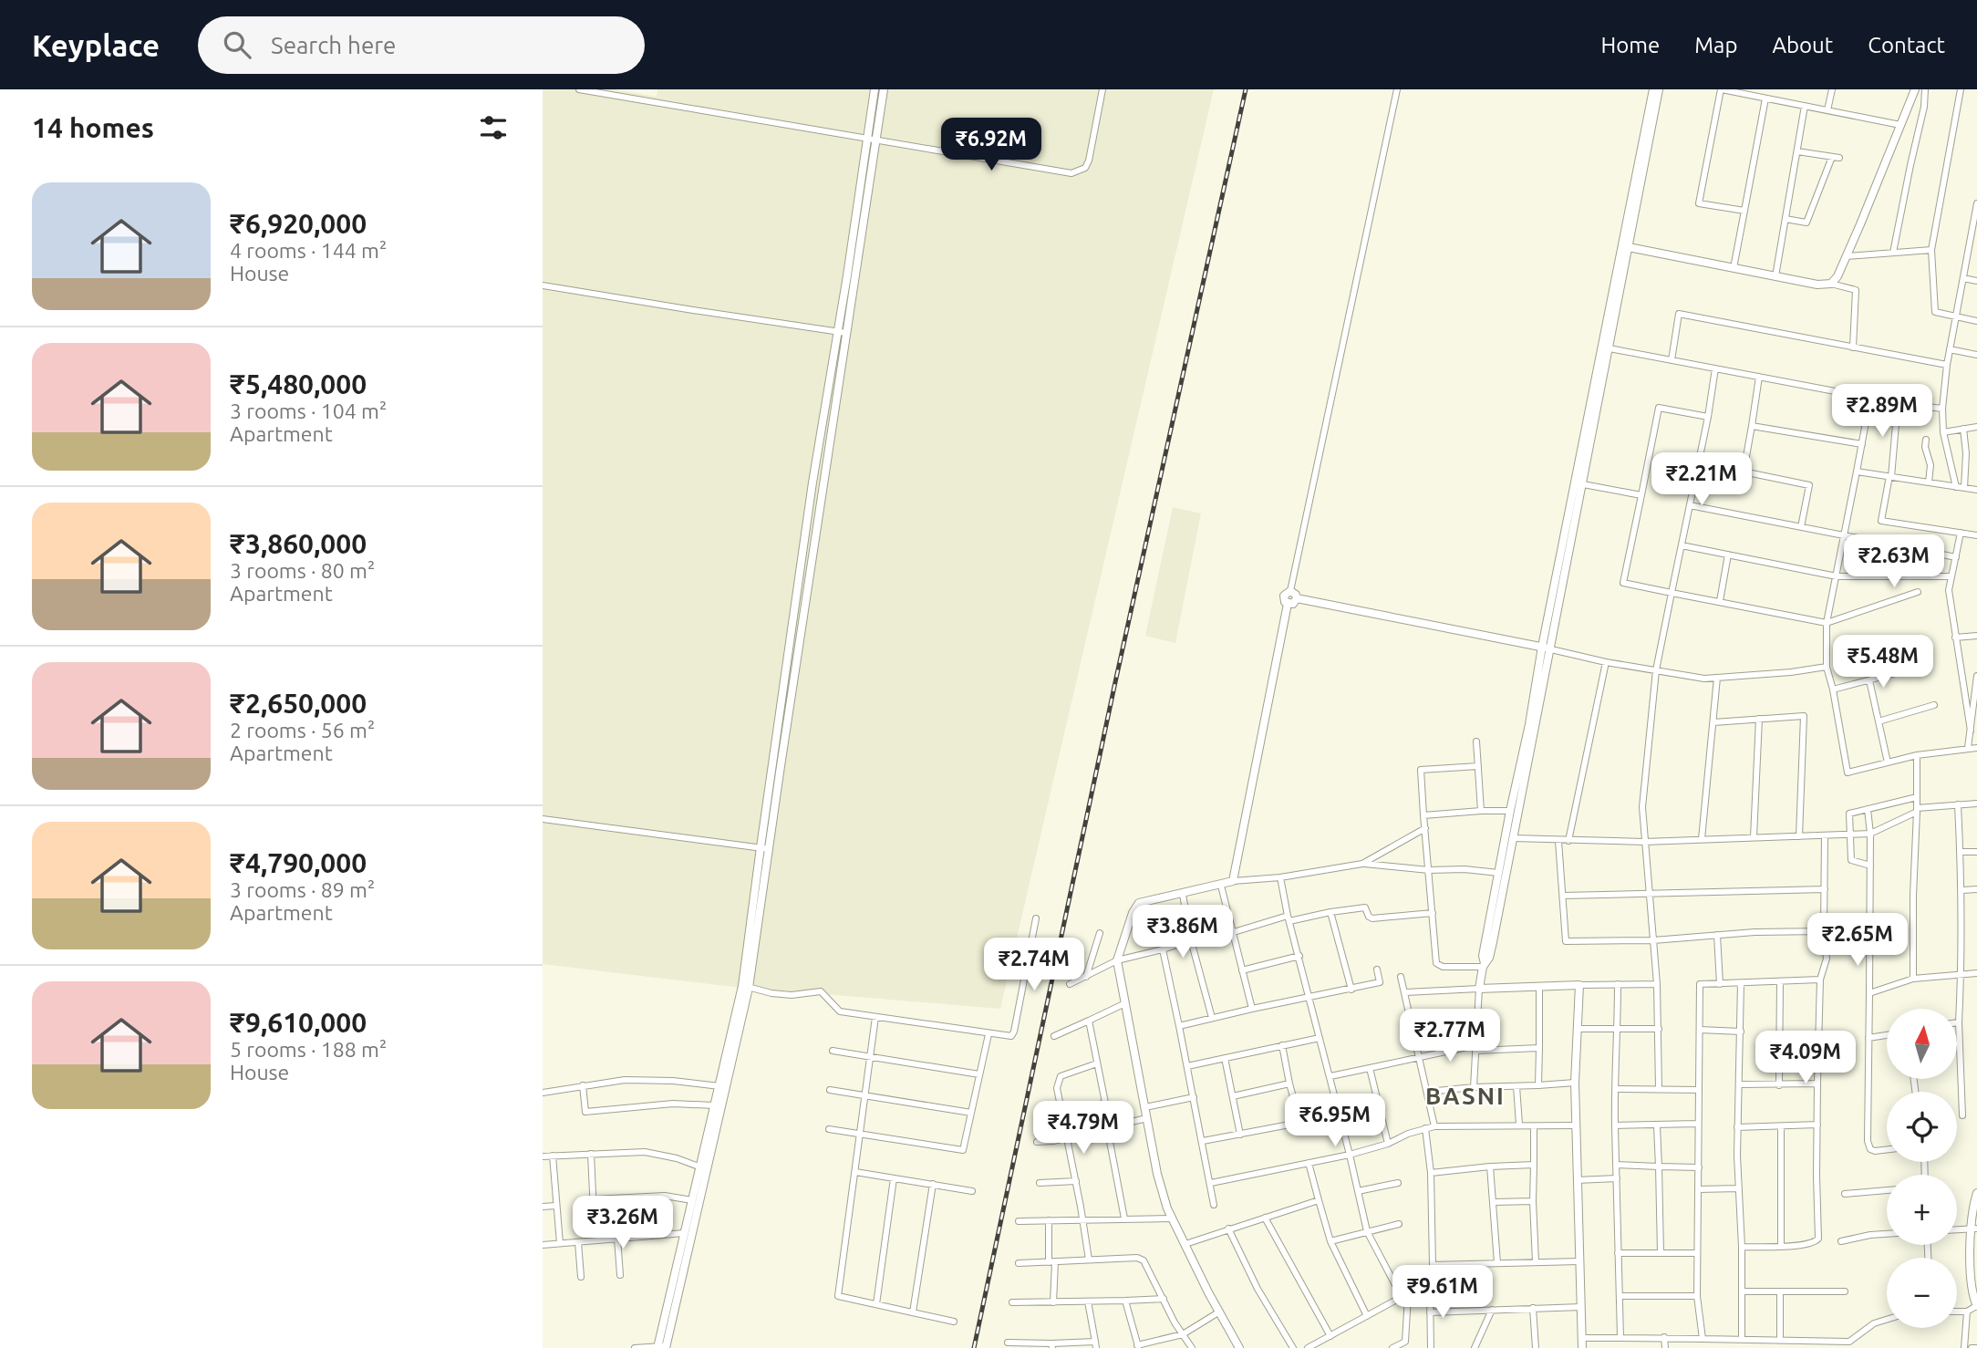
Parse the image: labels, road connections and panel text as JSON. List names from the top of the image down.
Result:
{
  "districts": ["BASNI"],
  "north": "top",
  "page": {
    "header": "Keyplace",
    "search": "Search here",
    "nav": [
      "Home",
      "Map",
      "About",
      "Contact"
    ],
    "heading": "14 homes",
    "price": [
      "₹6.92M",
      "₹2.89M",
      "₹2.21M",
      "₹2.63M",
      "₹5.48M",
      "₹3.86M",
      "₹2.65M",
      "₹2.74M",
      "₹2.77M",
      "₹4.09M",
      "₹6.95M",
      "₹4.79M",
      "₹3.26M",
      "₹9.61M"
    ],
    "list": [
      {
        "name": "₹6,920,000",
        "note": "4 rooms · 144 m² · House"
      },
      {
        "name": "₹5,480,000",
        "note": "3 rooms · 104 m² · Apartment"
      },
      {
        "name": "₹3,860,000",
        "note": "3 rooms · 80 m² · Apartment"
      },
      {
        "name": "₹2,650,000",
        "note": "2 rooms · 56 m² · Apartment"
      },
      {
        "name": "₹4,790,000",
        "note": "3 rooms · 89 m² · Apartment"
      },
      {
        "name": "₹9,610,000",
        "note": "5 rooms · 188 m² · House"
      }
    ],
    "map_buttons": ["+", "−"]
  }
}
